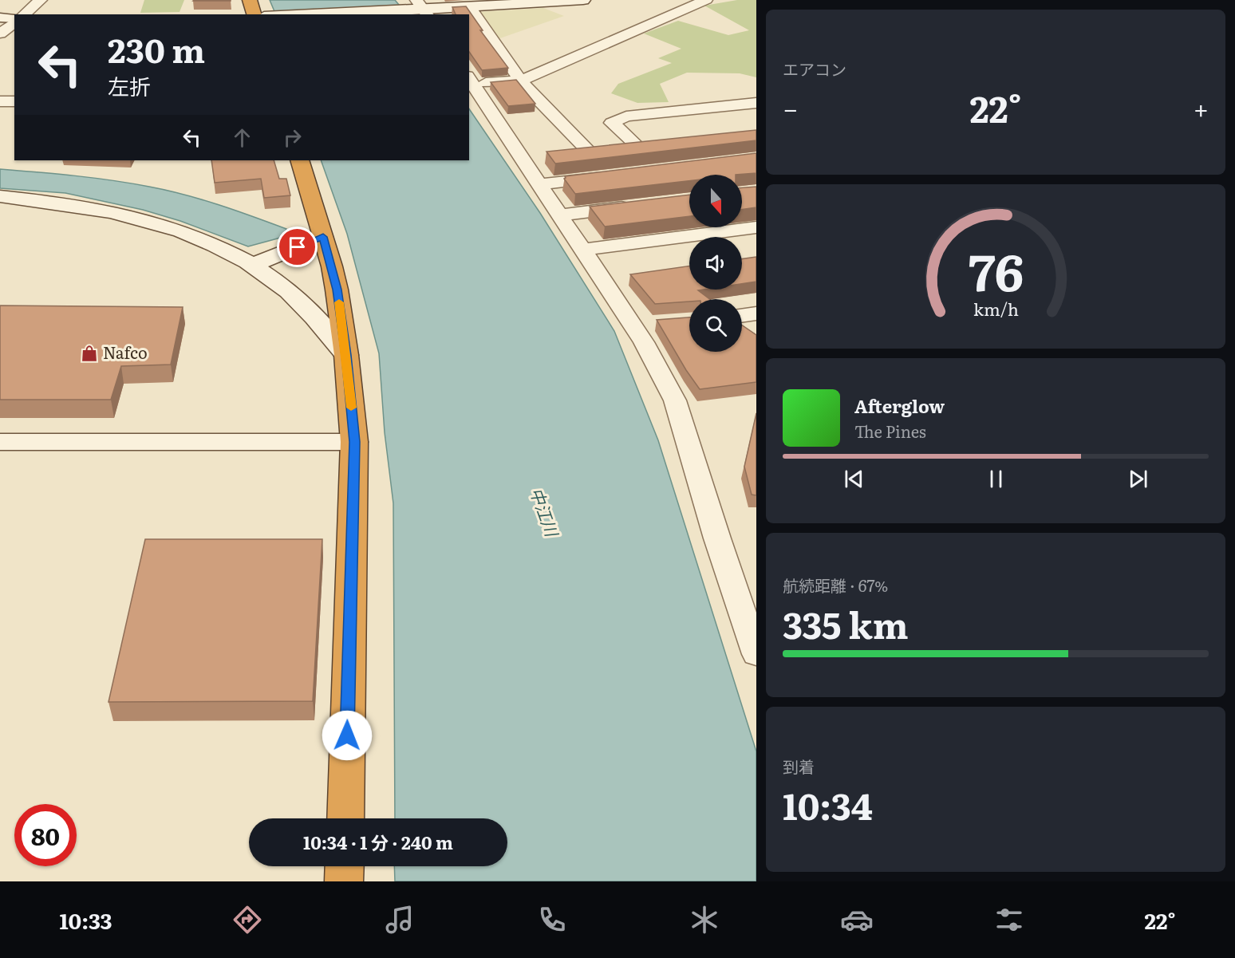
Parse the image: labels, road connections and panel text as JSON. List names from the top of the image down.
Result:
{
  "water": ["中江川"],
  "places": {
    "shop": ["Nafco"]
  },
  "north": "bottom",
  "page": {
    "tile": [
      "エアコン",
      ["航続距離 · 67%", "335 km"],
      ["到着", "10:34"]
    ],
    "turn": ["230 m", "左折"],
    "heat": ["−", "22°", "+"],
    "song": ["Afterglow", "The Pines"],
    "limit": "80",
    "trip": "10:34 · 1 分 · 240 m",
    "tabs": ["10:33", "22°"],
    "gauge": ["76", "km/h"]
  }
}
